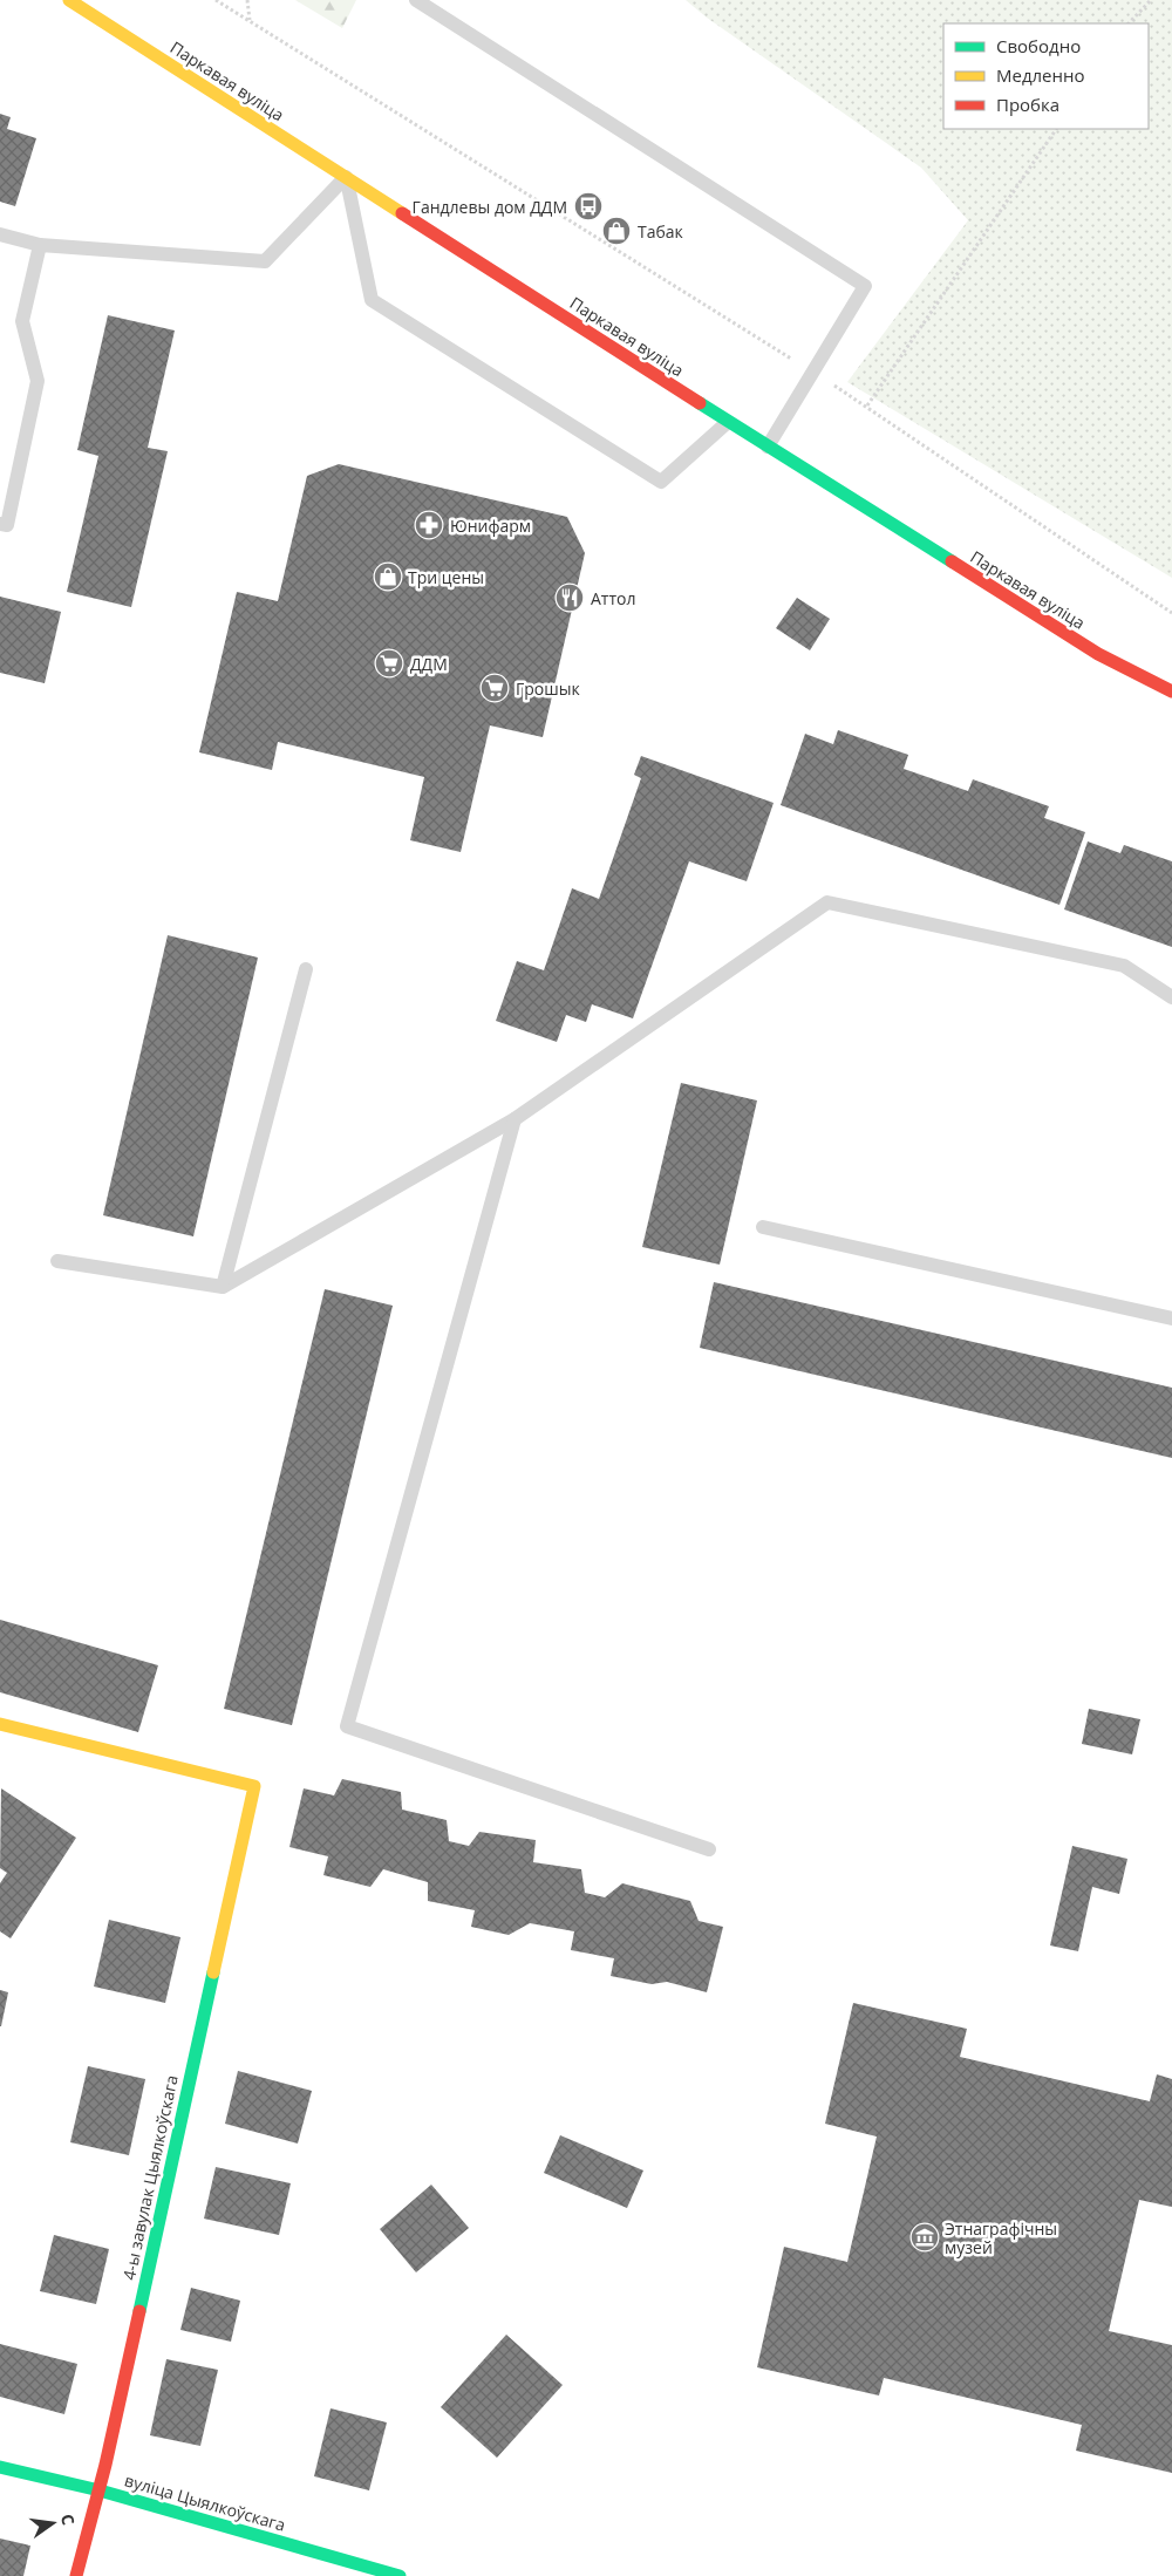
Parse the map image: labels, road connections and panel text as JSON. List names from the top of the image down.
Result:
{
  "streets": {
    "street": ["Паркавая вуліца", "4-ы завулак Цыялкоўскага", "вуліца Цыялкоўскага"]
  },
  "crossings": [
    ["4-ы завулак Цыялкоўскага", "вуліца Цыялкоўскага"]
  ],
  "places": {
    "bus stop": ["Гандлевы дом ДДМ"],
    "shop": ["Табак", "Три цены"],
    "pharmacy": ["Юнифарм"],
    "restaurant": ["Аттол"],
    "supermarket": ["ДДМ", "Грошык"],
    "museum": ["Этнаграфічны музей"]
  },
  "legend": ["Свободно", "Медленно", "Пробка"],
  "north": "right"
}
